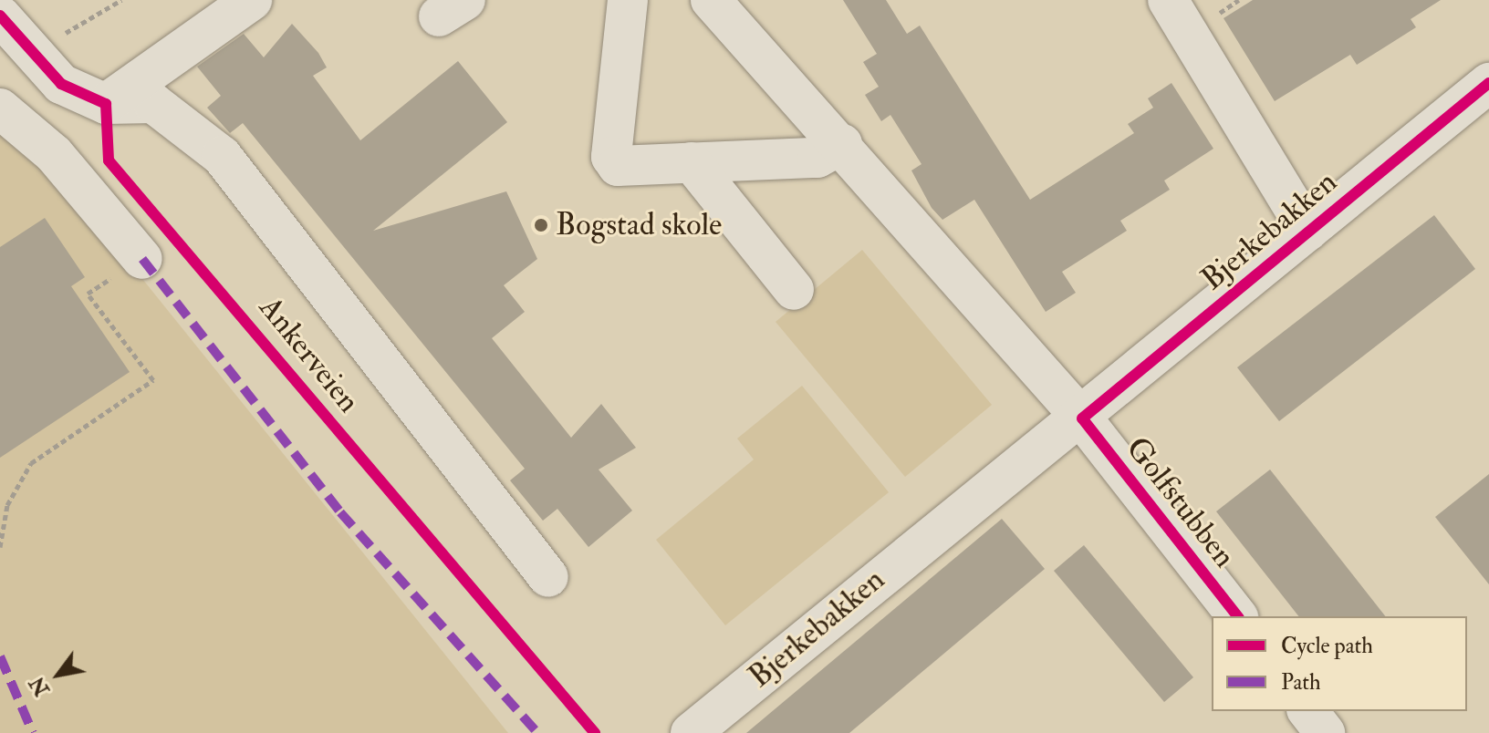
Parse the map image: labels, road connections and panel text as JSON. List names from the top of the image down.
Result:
{
  "streets": {
    "street": ["Bjerkebakken", "Golfstubben"],
    "cycle path": ["Ankerveien"]
  },
  "crossings": [
    ["Bjerkebakken", "Golfstubben"]
  ],
  "places": ["Bogstad skole"],
  "legend": ["Cycle path", "Path"],
  "north": "bottom left"
}
